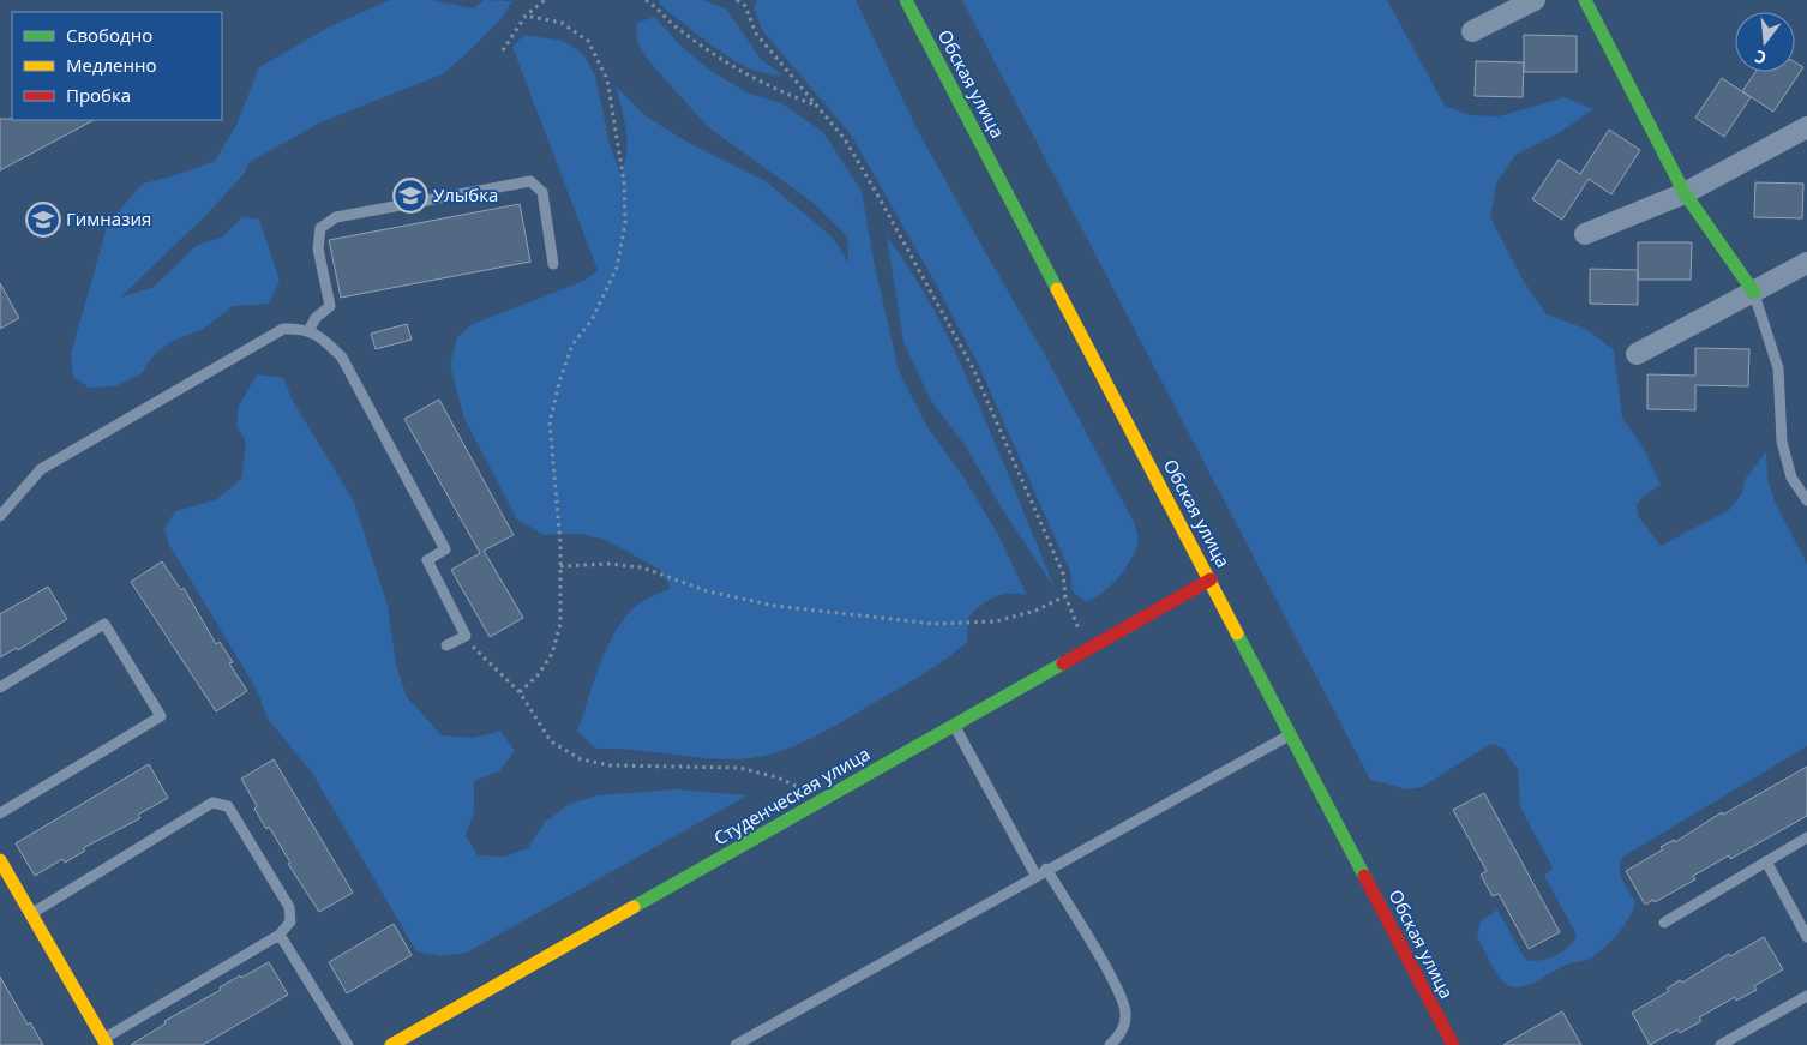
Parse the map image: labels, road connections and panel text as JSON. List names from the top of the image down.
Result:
{
  "streets": {
    "street": ["Обская улица", "Студенческая улица"]
  },
  "crossings": [
    ["Обская улица", "Студенческая улица"]
  ],
  "places": {
    "school or university": ["Улыбка", "Гимназия"]
  },
  "legend": ["Свободно", "Медленно", "Пробка"],
  "north": "bottom"
}
